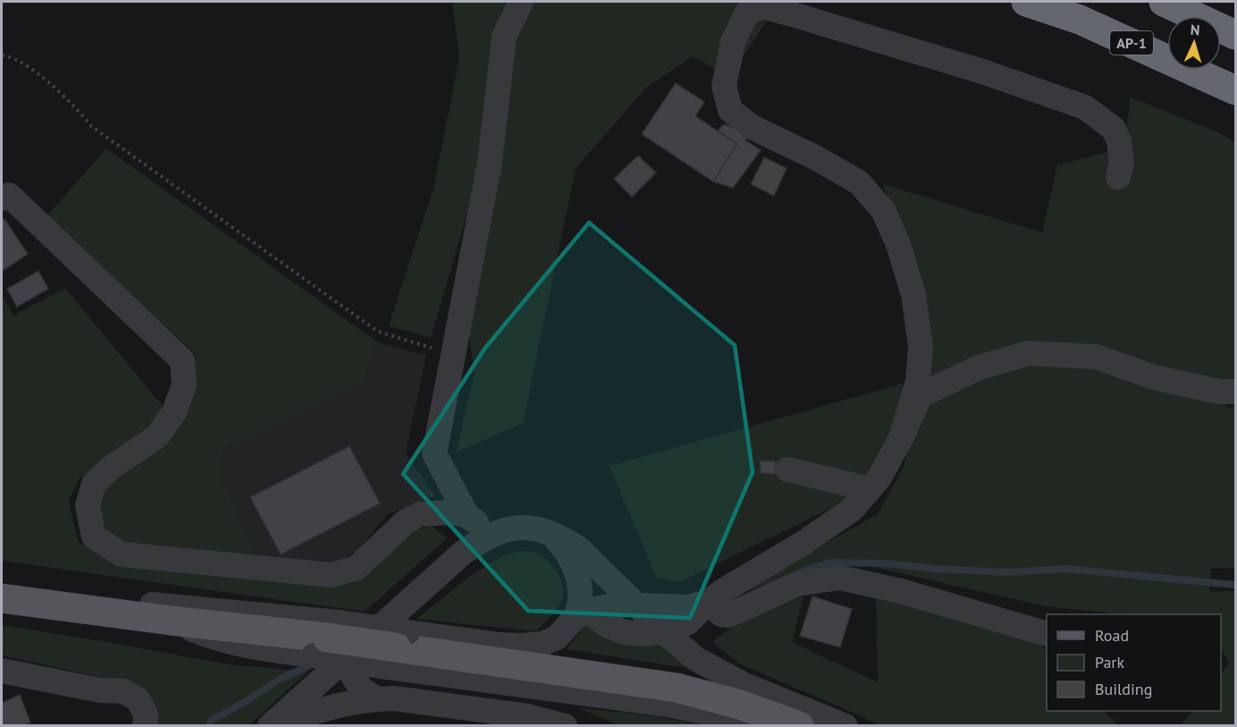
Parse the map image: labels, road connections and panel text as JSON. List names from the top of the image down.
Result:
{
  "streets": {
    "highway": ["AP-1"]
  },
  "legend": ["Road", "Park", "Building"],
  "north": "top"
}
